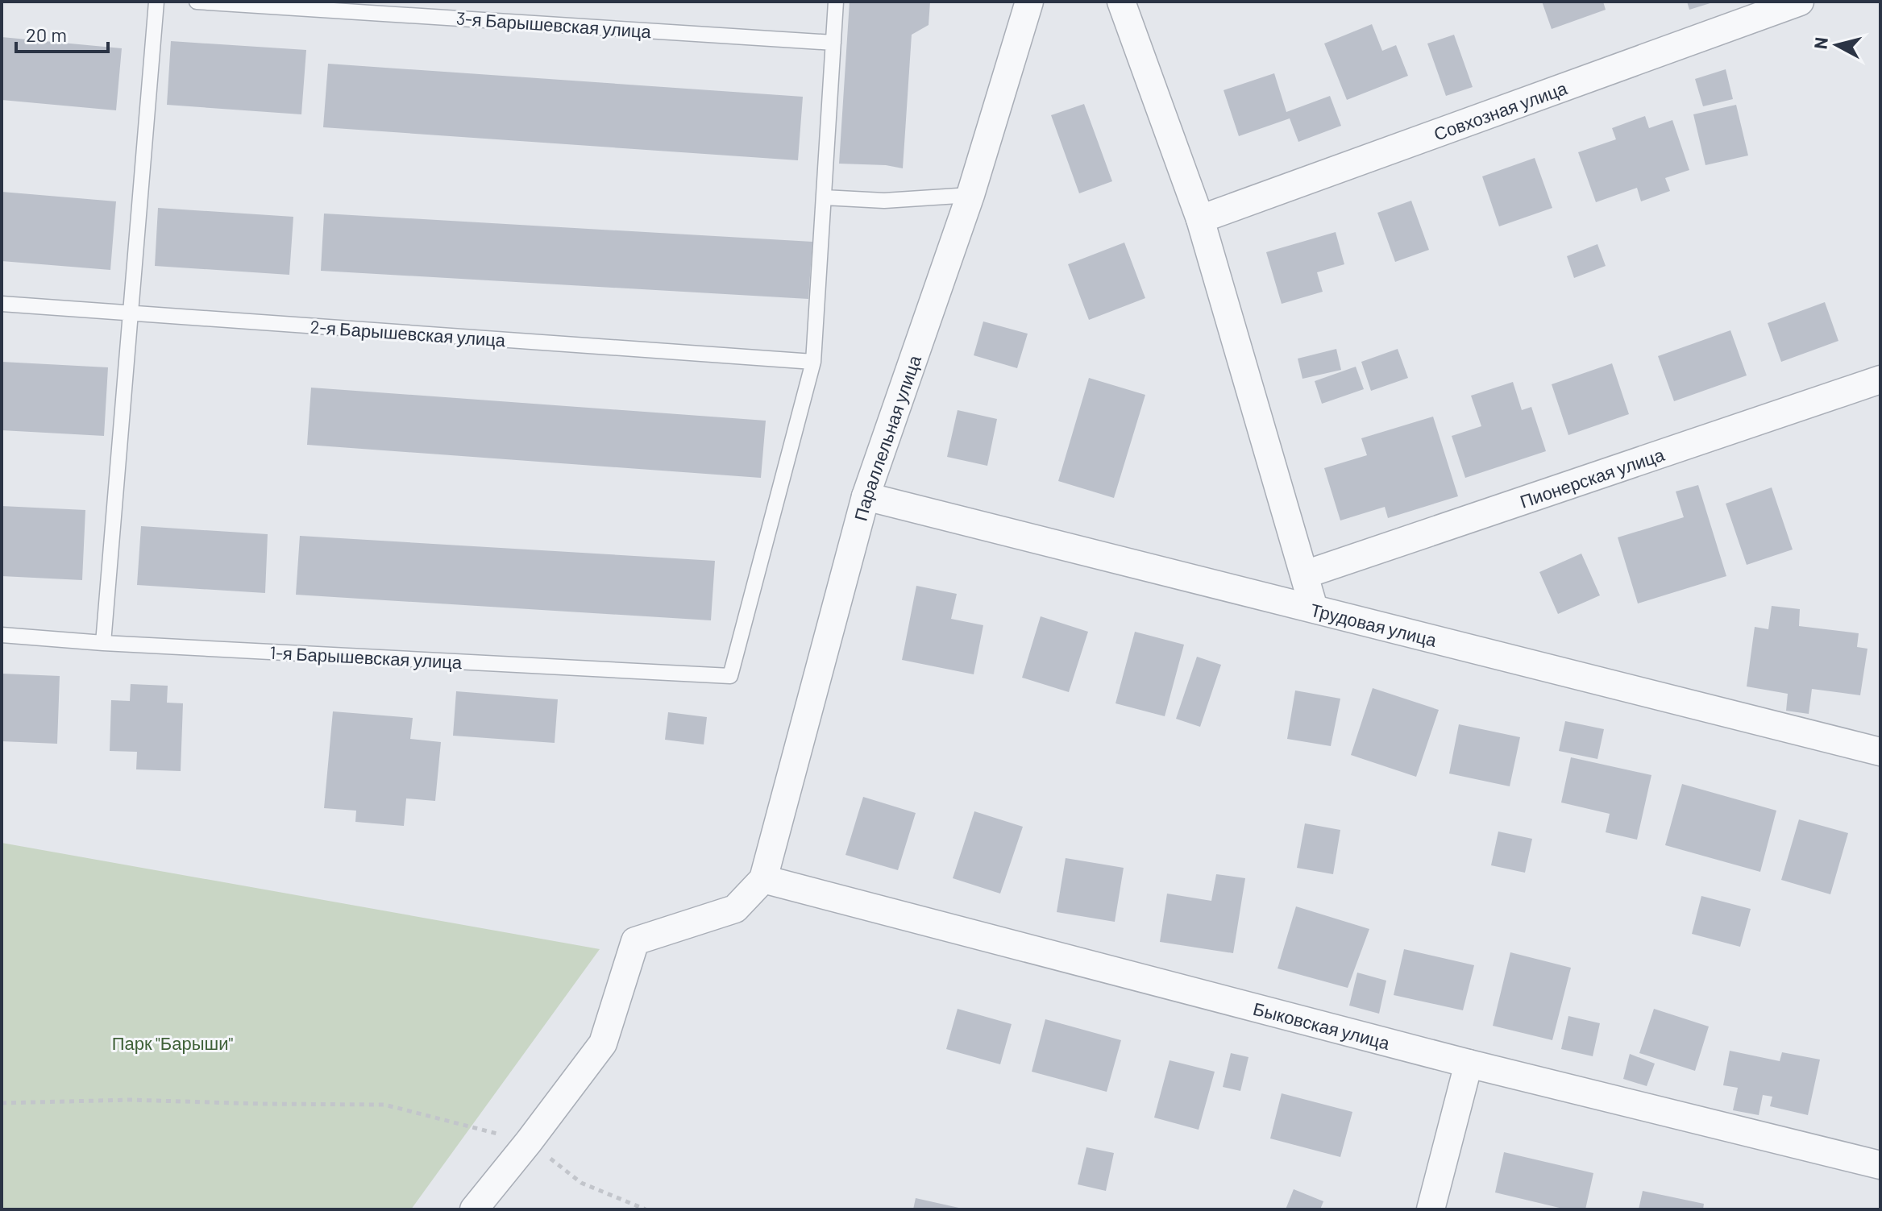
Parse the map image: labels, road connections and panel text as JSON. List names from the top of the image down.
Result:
{
  "streets": {
    "street": [
      "Совхозная улица",
      "Параллельная улица",
      "Пионерская улица",
      "Трудовая улица",
      "Быковская улица"
    ],
    "lane": ["3-я Барышевская улица", "2-я Барышевская улица", "1-я Барышевская улица"]
  },
  "crossings": [
    ["2-я Барышевская улица", "1-я Барышевская улица"],
    ["Параллельная улица", "Трудовая улица"],
    ["Параллельная улица", "Быковская улица"]
  ],
  "parks": ["Парк \"Барыши\""],
  "scale_bar": "20 m",
  "north": "left"
}
